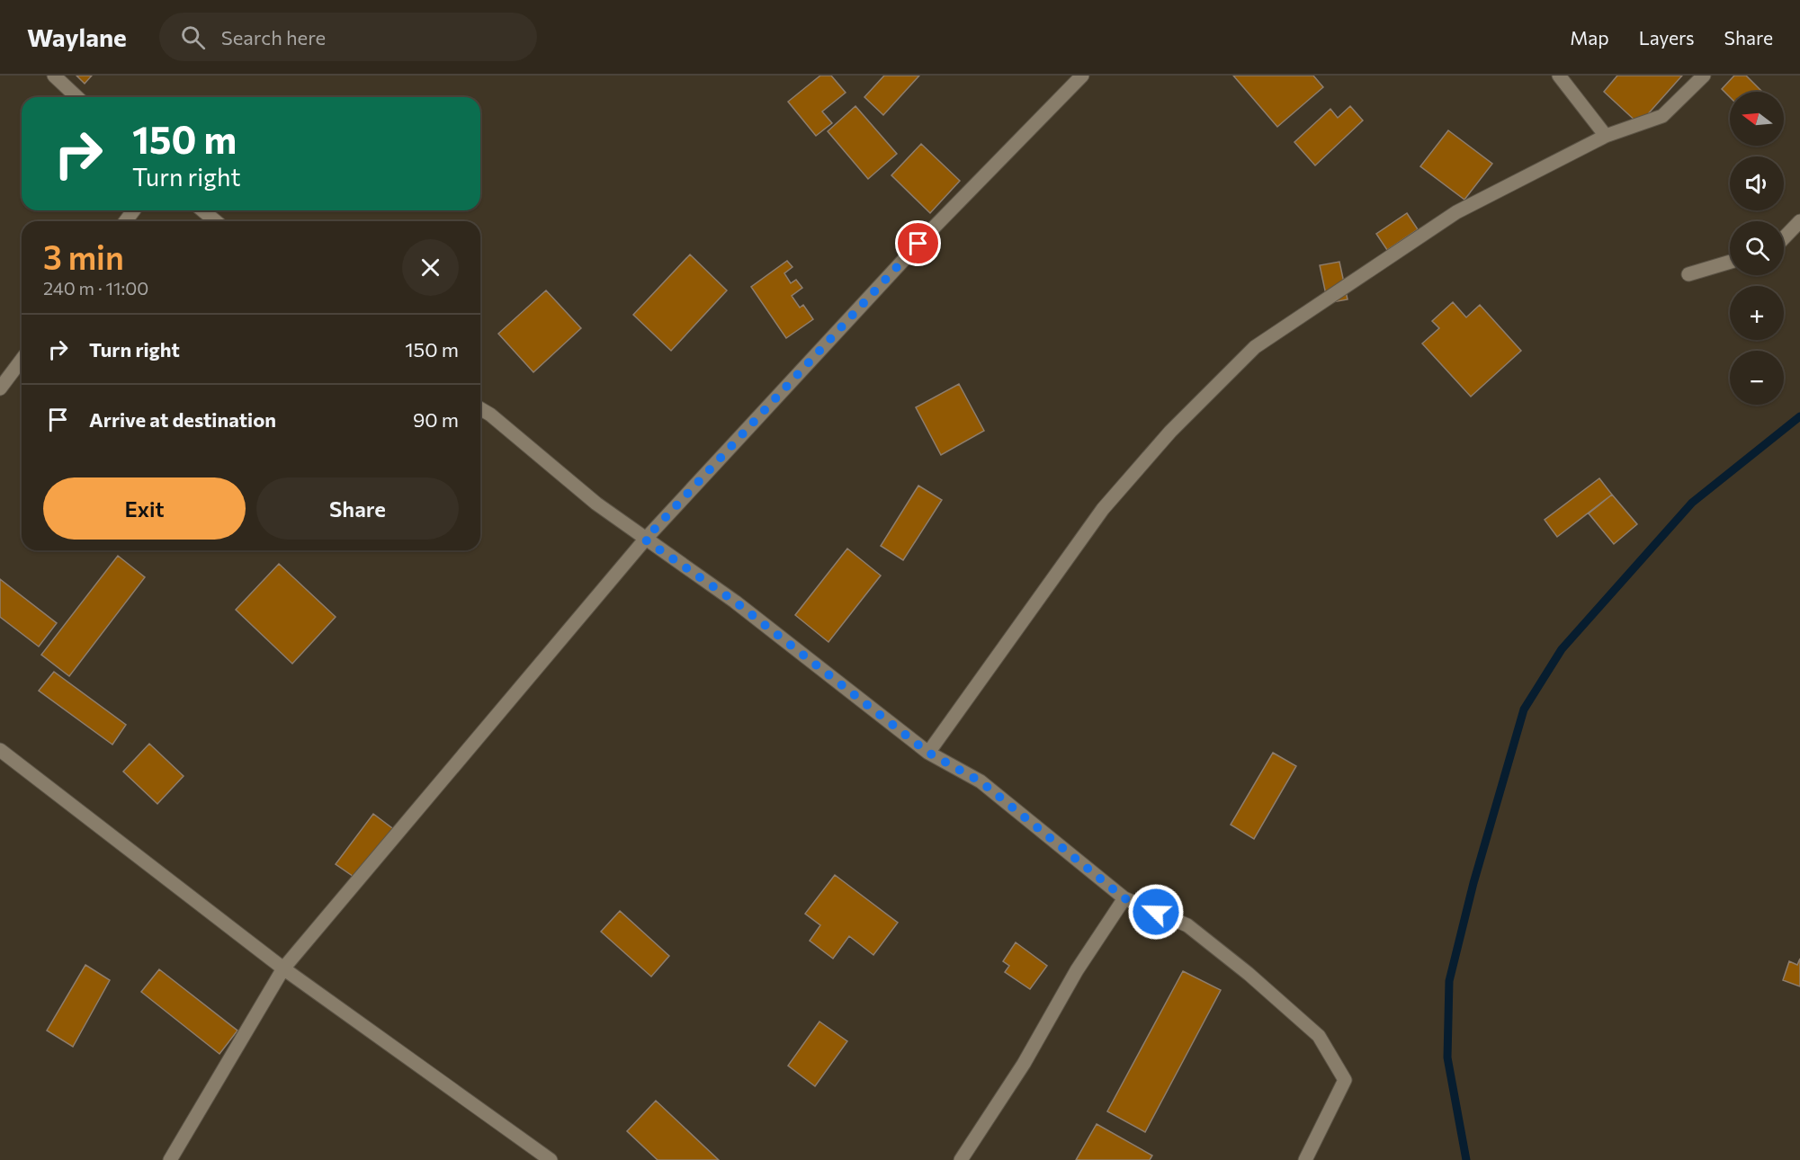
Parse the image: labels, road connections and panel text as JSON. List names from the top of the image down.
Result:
{
  "north": "left",
  "page": {
    "header": "Waylane",
    "search": "Search here",
    "nav": ["Map", "Layers", "Share"],
    "map_buttons": ["+", "−"],
    "turn": ["150 m", "Turn right"],
    "heading": ["3 min", "240 m · 11:00"],
    "list": [
      {
        "name": "Turn right",
        "value": "150 m"
      },
      {
        "name": "Arrive at destination",
        "value": "90 m"
      }
    ],
    "buttons": ["Exit", "Share"]
  }
}
